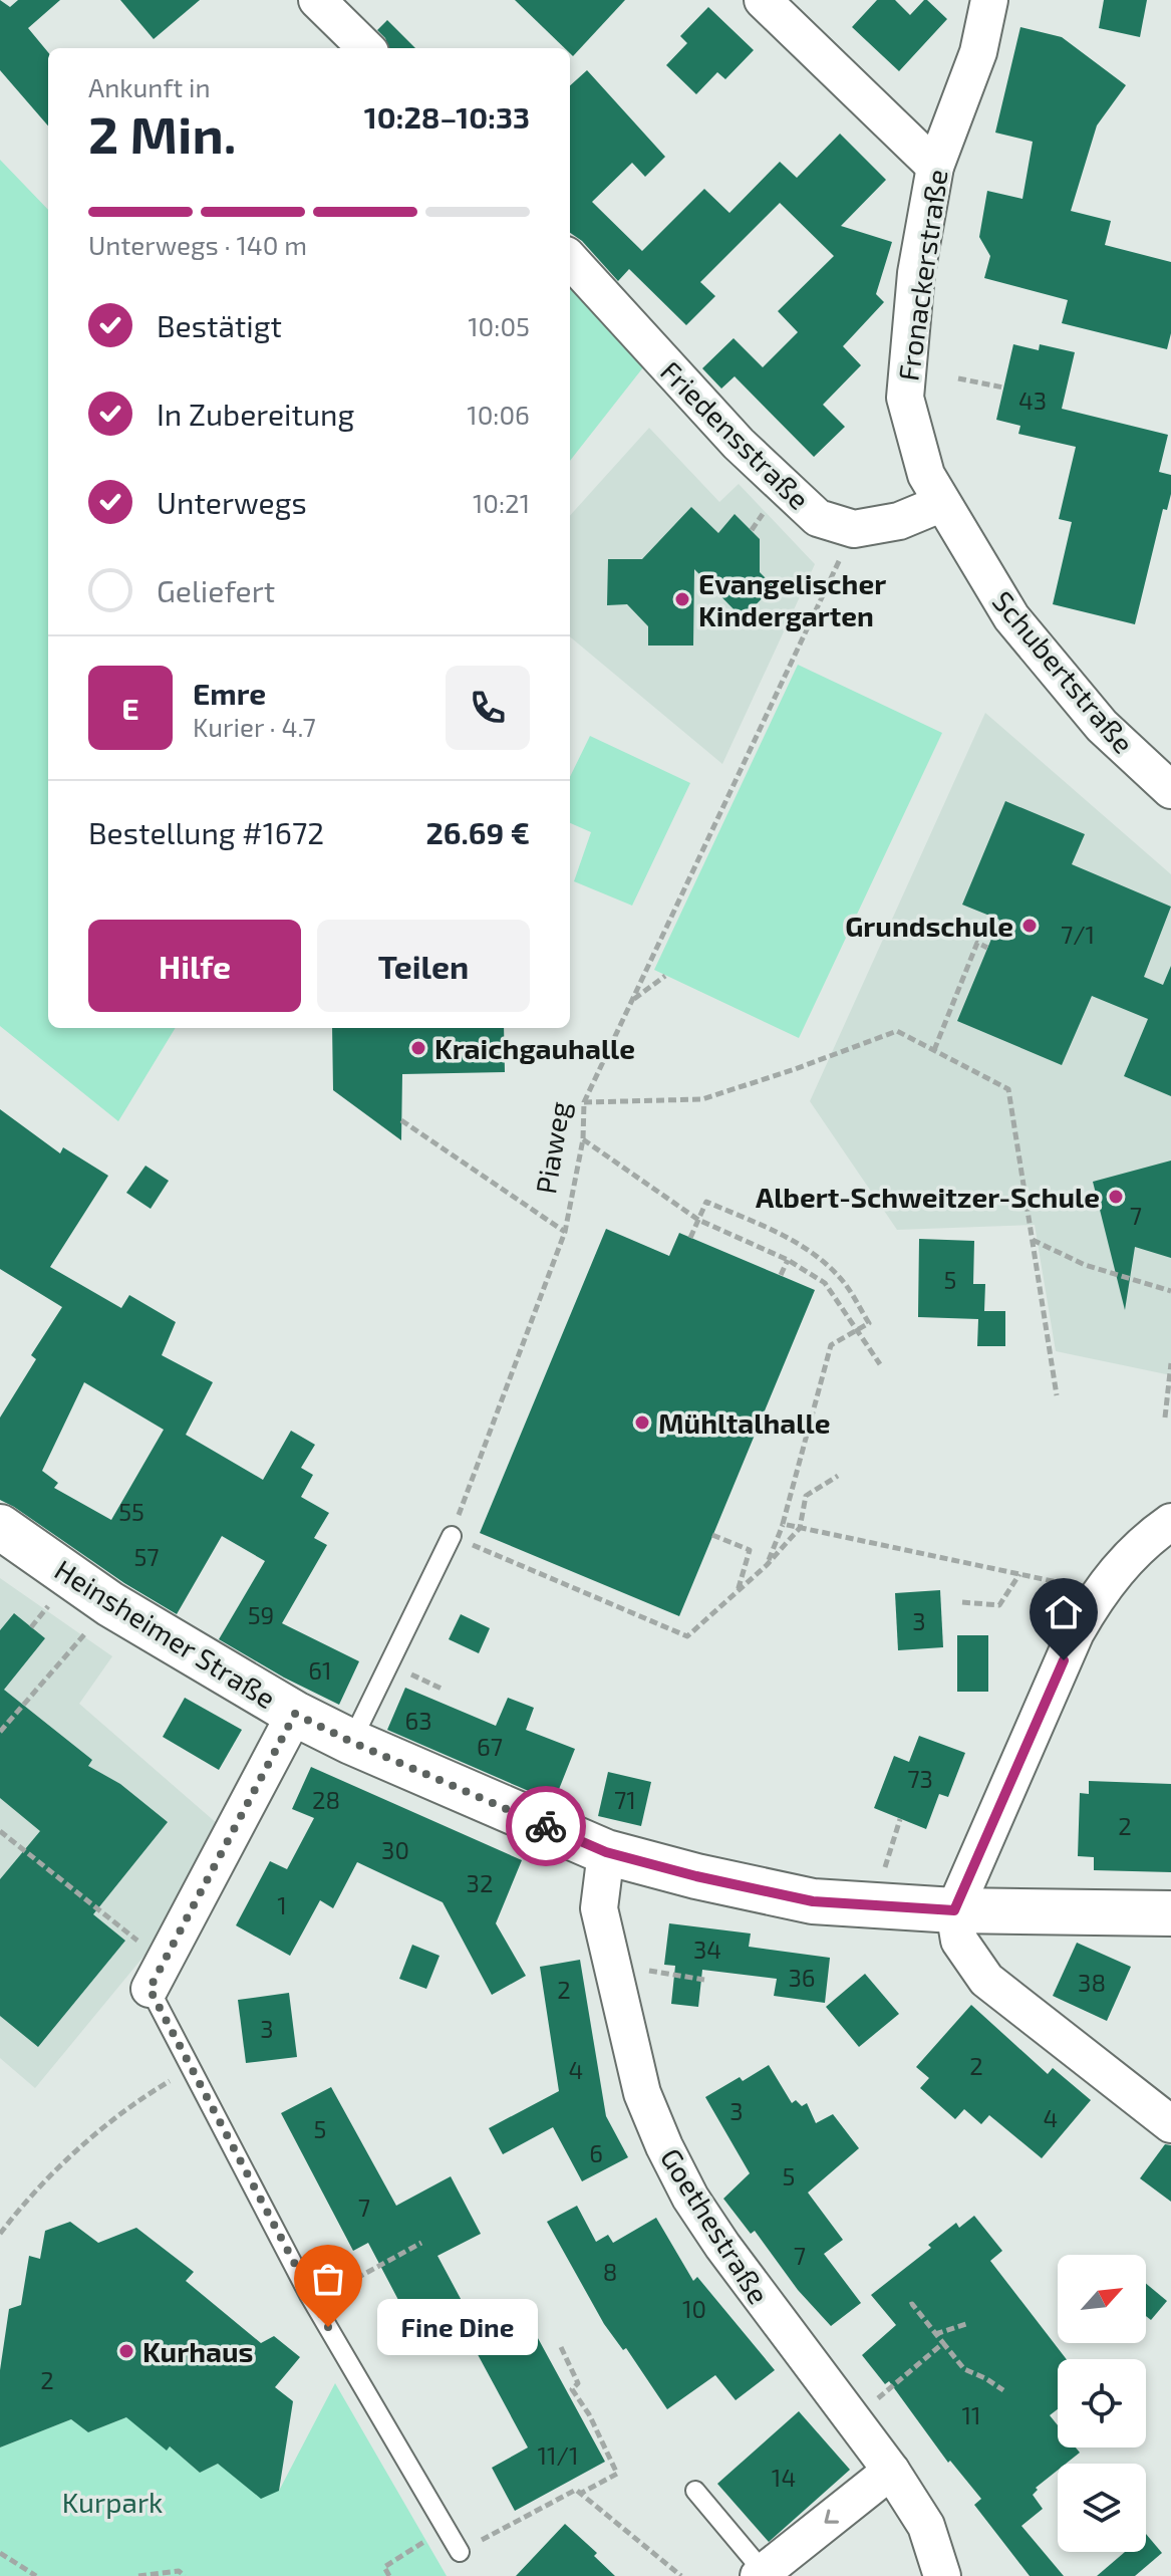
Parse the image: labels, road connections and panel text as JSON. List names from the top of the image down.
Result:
{
  "streets": {
    "street": [
      "Fronackerstraße",
      "Friedensstraße",
      "Schubertstraße",
      "Heinsheimer Straße",
      "Goethestraße"
    ],
    "path": ["Piaweg"]
  },
  "crossings": [
    ["Fronackerstraße", "Friedensstraße"],
    ["Fronackerstraße", "Schubertstraße"],
    ["Friedensstraße", "Schubertstraße"],
    ["Friedensstraße", "Piaweg"],
    ["Heinsheimer Straße", "Goethestraße"]
  ],
  "parks": ["Kurpark"],
  "places": [
    "Evangelischer Kindergarten",
    "Grundschule",
    "Kraichgauhalle",
    "Albert-Schweitzer-Schule",
    "Mühltalhalle",
    "Fine Dine",
    "Kurhaus"
  ],
  "house_numbers": [
    "43",
    "7/1",
    "7",
    "5",
    "55",
    "57",
    "59",
    "3",
    "61",
    "63",
    "67",
    "73",
    "28",
    "71",
    "2",
    "30",
    "32",
    "1",
    "34",
    "36",
    "38",
    "2",
    "3",
    "2",
    "4",
    "3",
    "4",
    "5",
    "6",
    "5",
    "7",
    "7",
    "8",
    "10",
    "2",
    "11",
    "11/1",
    "14"
  ],
  "north": "top right",
  "page": {
    "heading": ["2 Min.", "Ankunft in", "10:28–10:33"],
    "panel": [
      "Emre",
      "Kurier · 4.7",
      "Bestellung #1672",
      "26.69 €"
    ],
    "bar": "Unterwegs · 140 m",
    "list": [
      ["Bestätigt", "10:05"],
      ["In Zubereitung", "10:06"],
      ["Unterwegs", "10:21"],
      "Geliefert"
    ],
    "round": "E",
    "buttons": ["Hilfe", "Teilen"],
    "bubble": "Fine Dine"
  }
}
